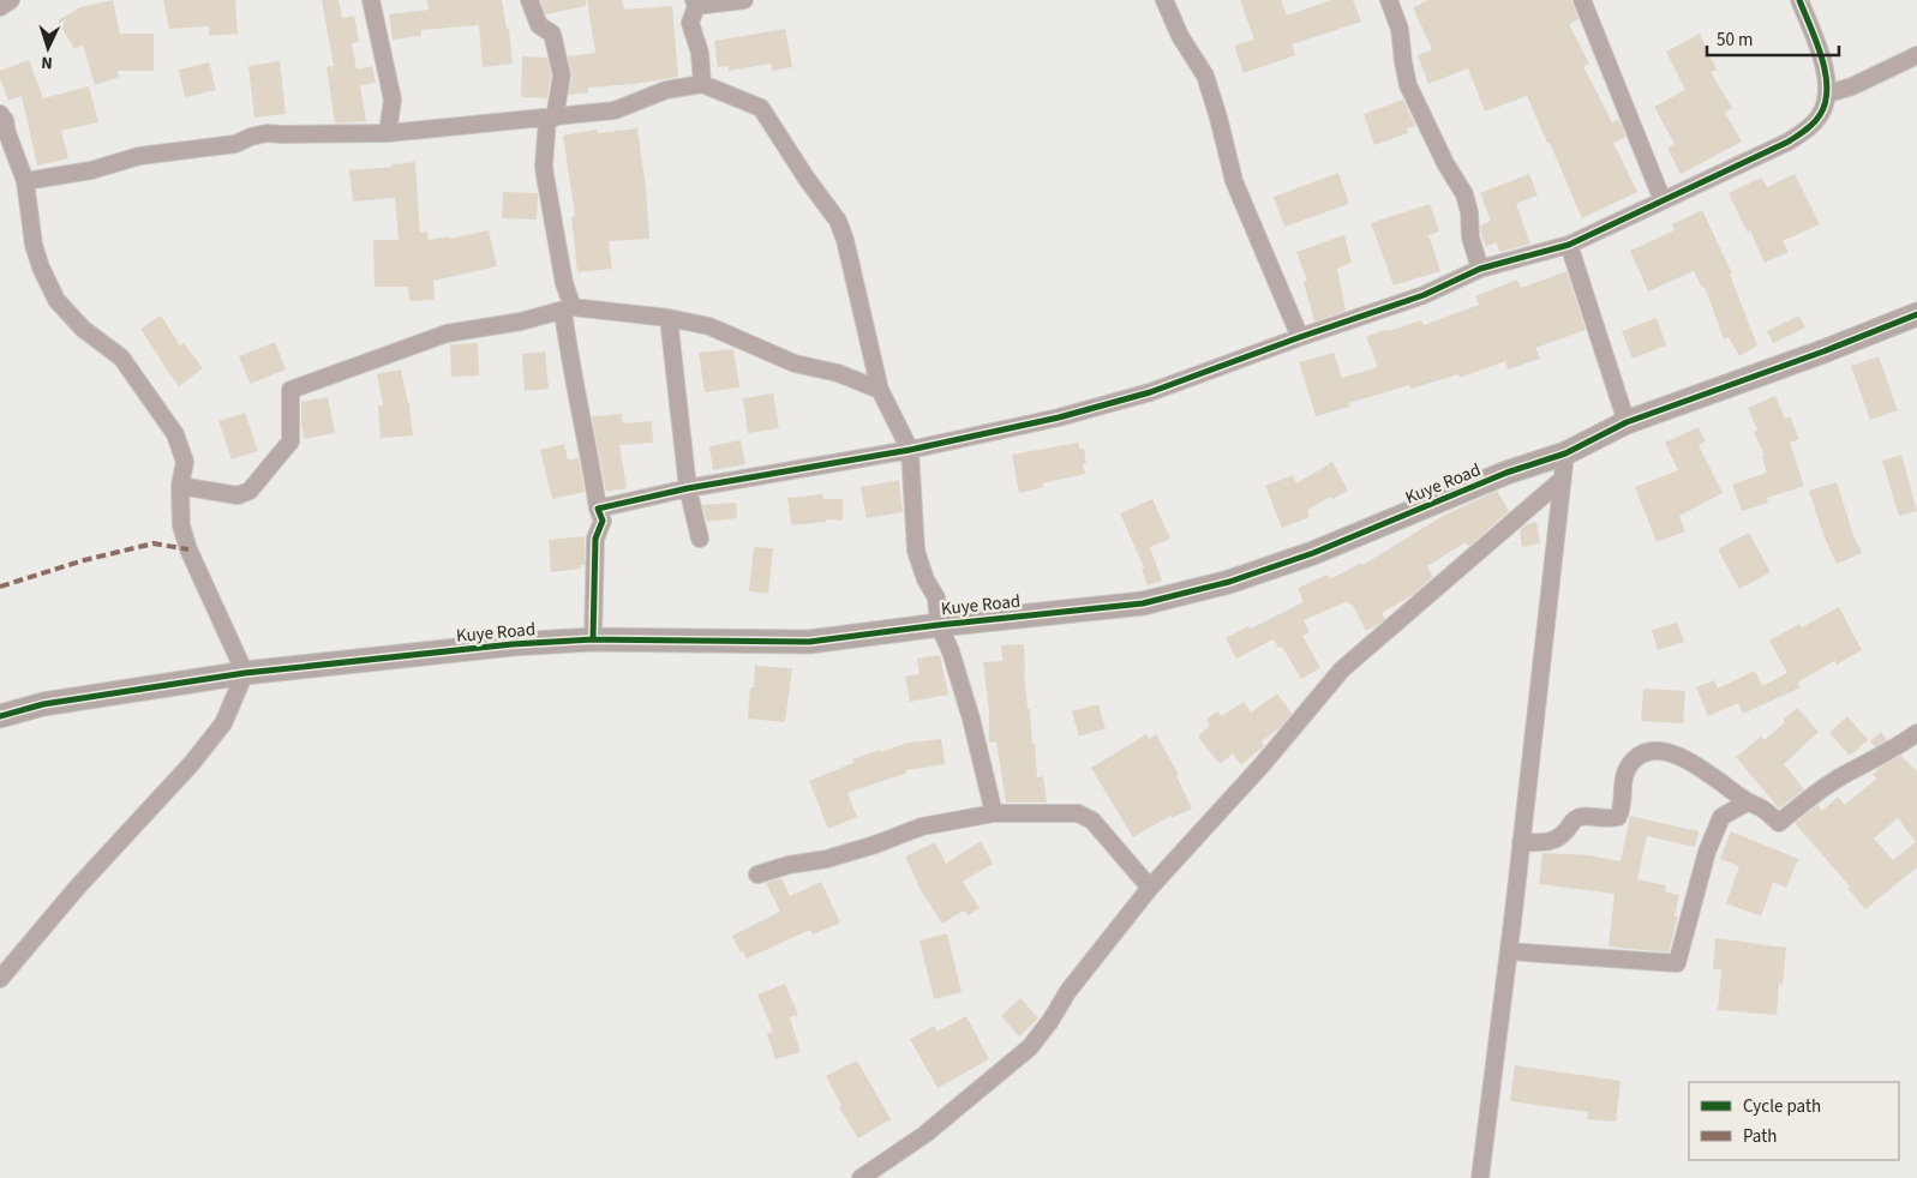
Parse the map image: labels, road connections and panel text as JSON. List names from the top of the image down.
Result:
{
  "streets": {
    "street": ["Kuye Road"]
  },
  "legend": ["Cycle path", "Path"],
  "scale_bar": "50 m",
  "north": "bottom"
}
